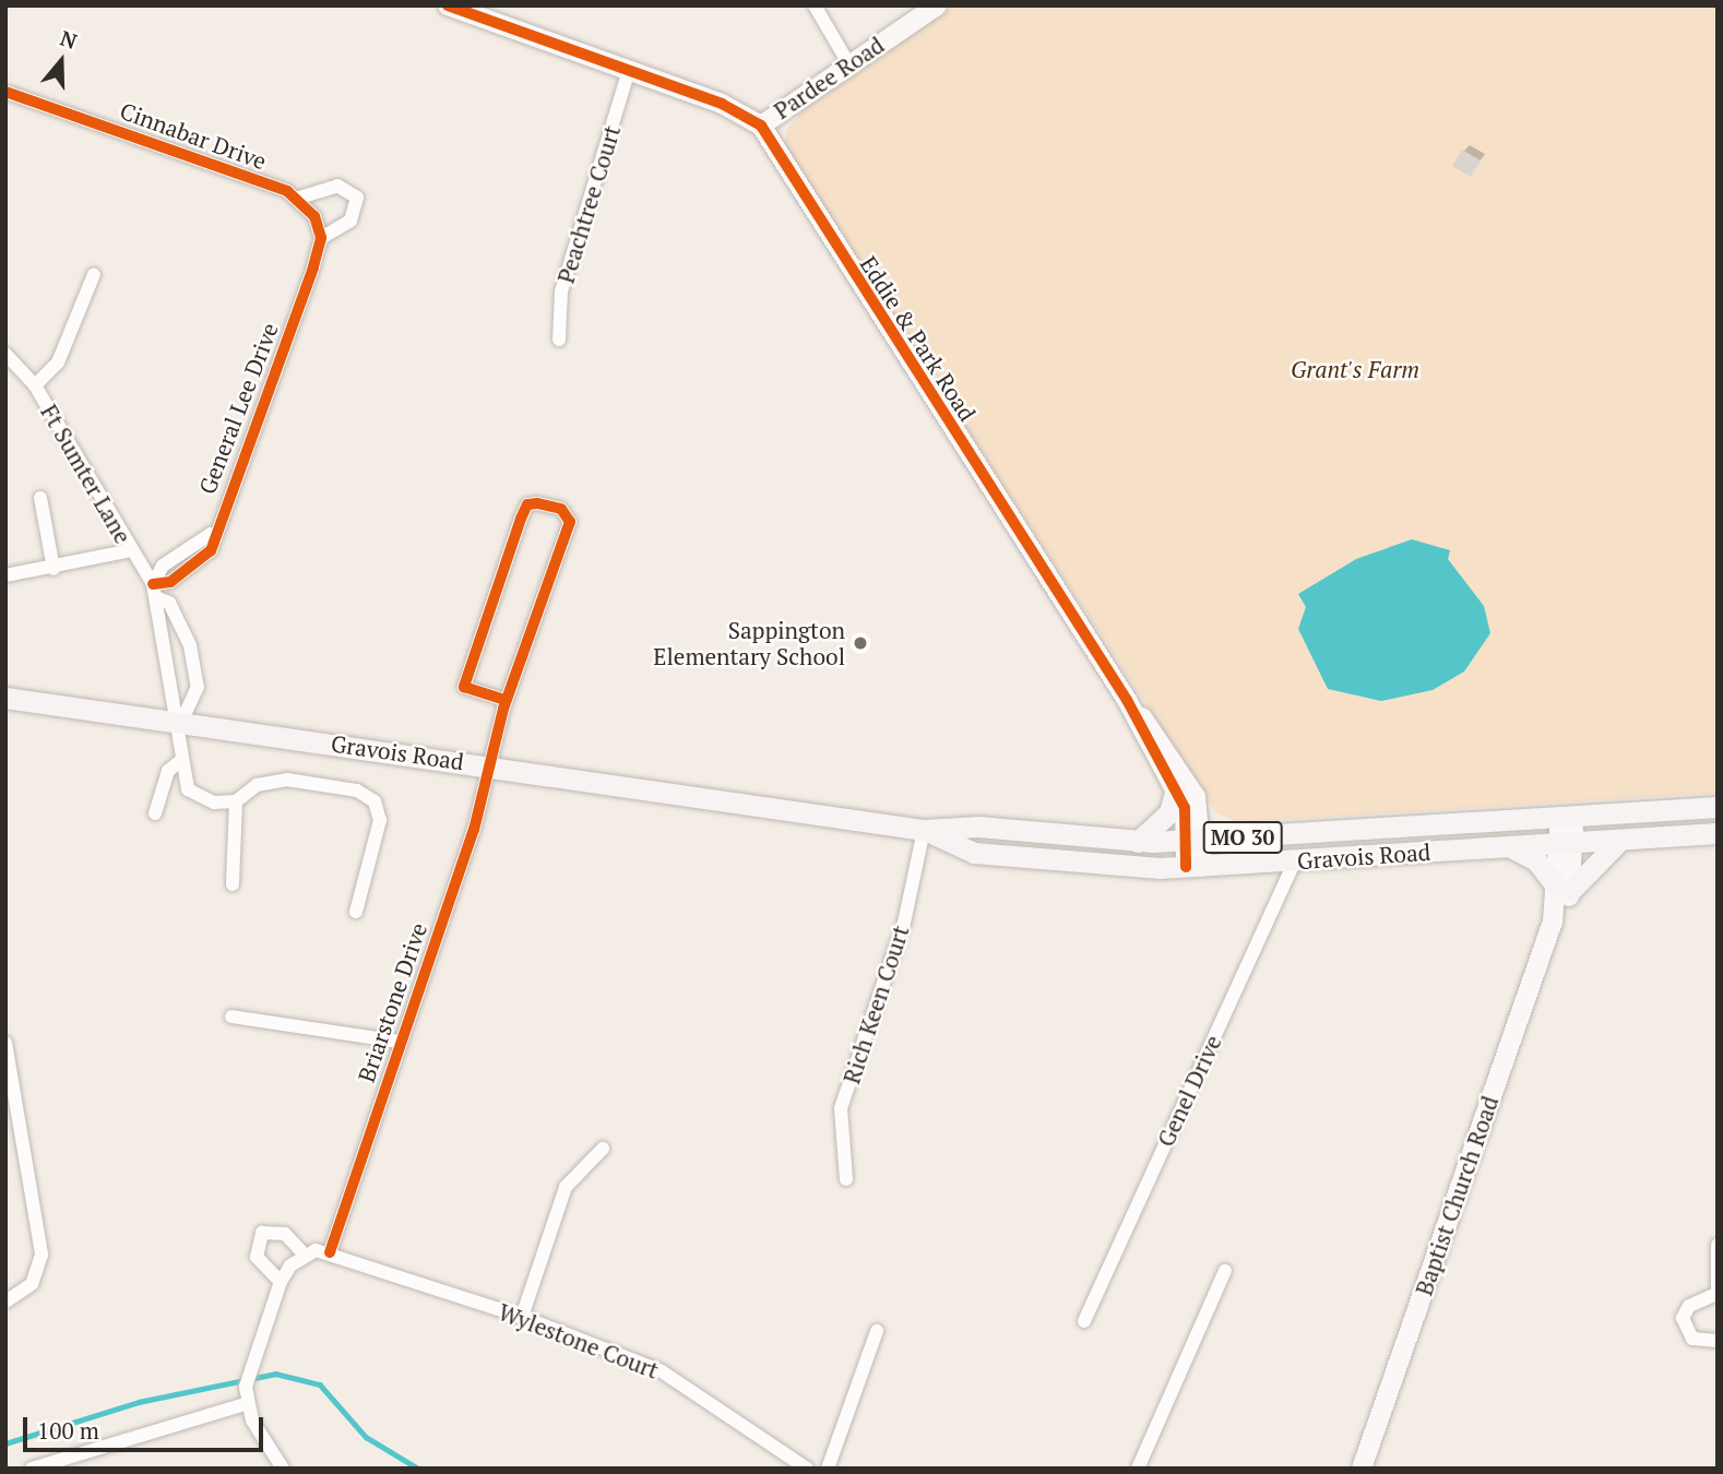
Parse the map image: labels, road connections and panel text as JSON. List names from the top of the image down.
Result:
{
  "streets": {
    "main road": ["Gravois Road", "MO 30"],
    "street": [
      "Pardee Road",
      "Cinnabar Drive",
      "Peachtree Court",
      "Eddie & Park Road",
      "General Lee Drive",
      "Ft Sumter Lane",
      "Briarstone Drive",
      "Rich Keen Court",
      "Genel Drive",
      "Baptist Church Road",
      "Wylestone Court"
    ]
  },
  "crossings": [
    ["Pardee Road", "Eddie & Park Road"],
    ["Peachtree Court", "Eddie & Park Road"],
    ["Eddie & Park Road", "Gravois Road"],
    ["General Lee Drive", "Ft Sumter Lane"],
    ["Ft Sumter Lane", "Gravois Road"],
    ["Gravois Road", "Briarstone Drive"],
    ["Gravois Road", "Rich Keen Court"],
    ["Gravois Road", "Genel Drive"],
    ["Gravois Road", "Baptist Church Road"],
    ["Briarstone Drive", "Wylestone Court"]
  ],
  "parks": ["Grant's Farm"],
  "places": ["Sappington Elementary School"],
  "scale_bar": "100 m",
  "north": "top"
}
